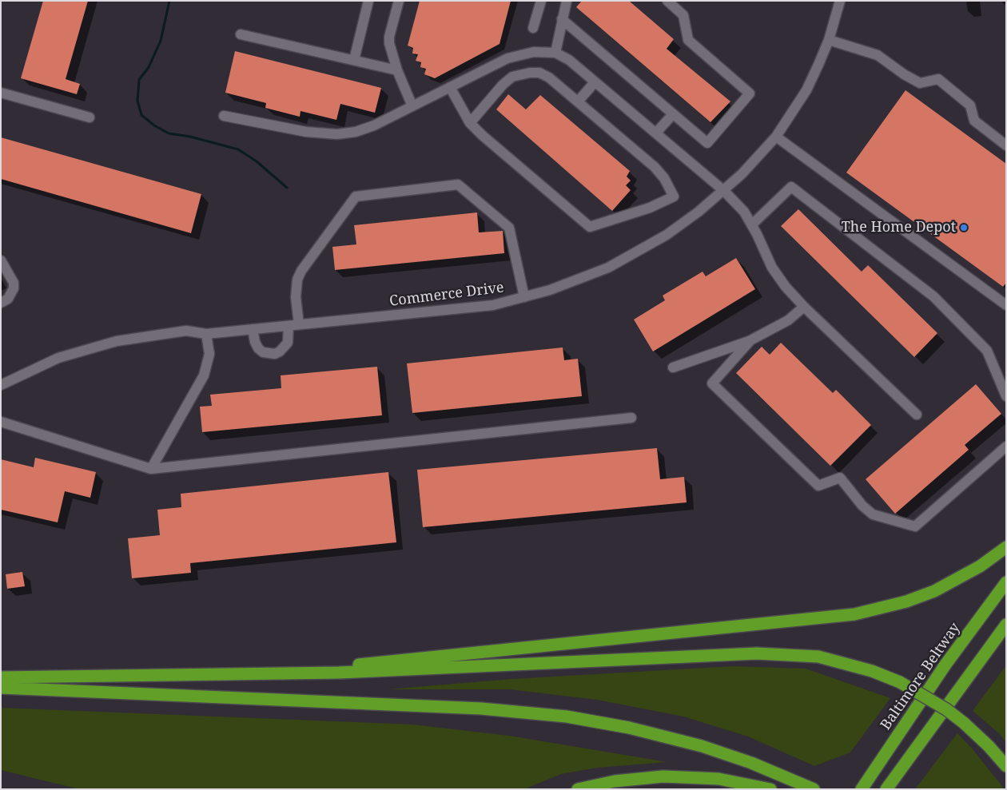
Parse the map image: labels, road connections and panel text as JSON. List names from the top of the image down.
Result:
{
  "streets": {
    "highway": ["Baltimore Beltway"],
    "street": ["Commerce Drive"]
  },
  "places": ["The Home Depot"]
}
